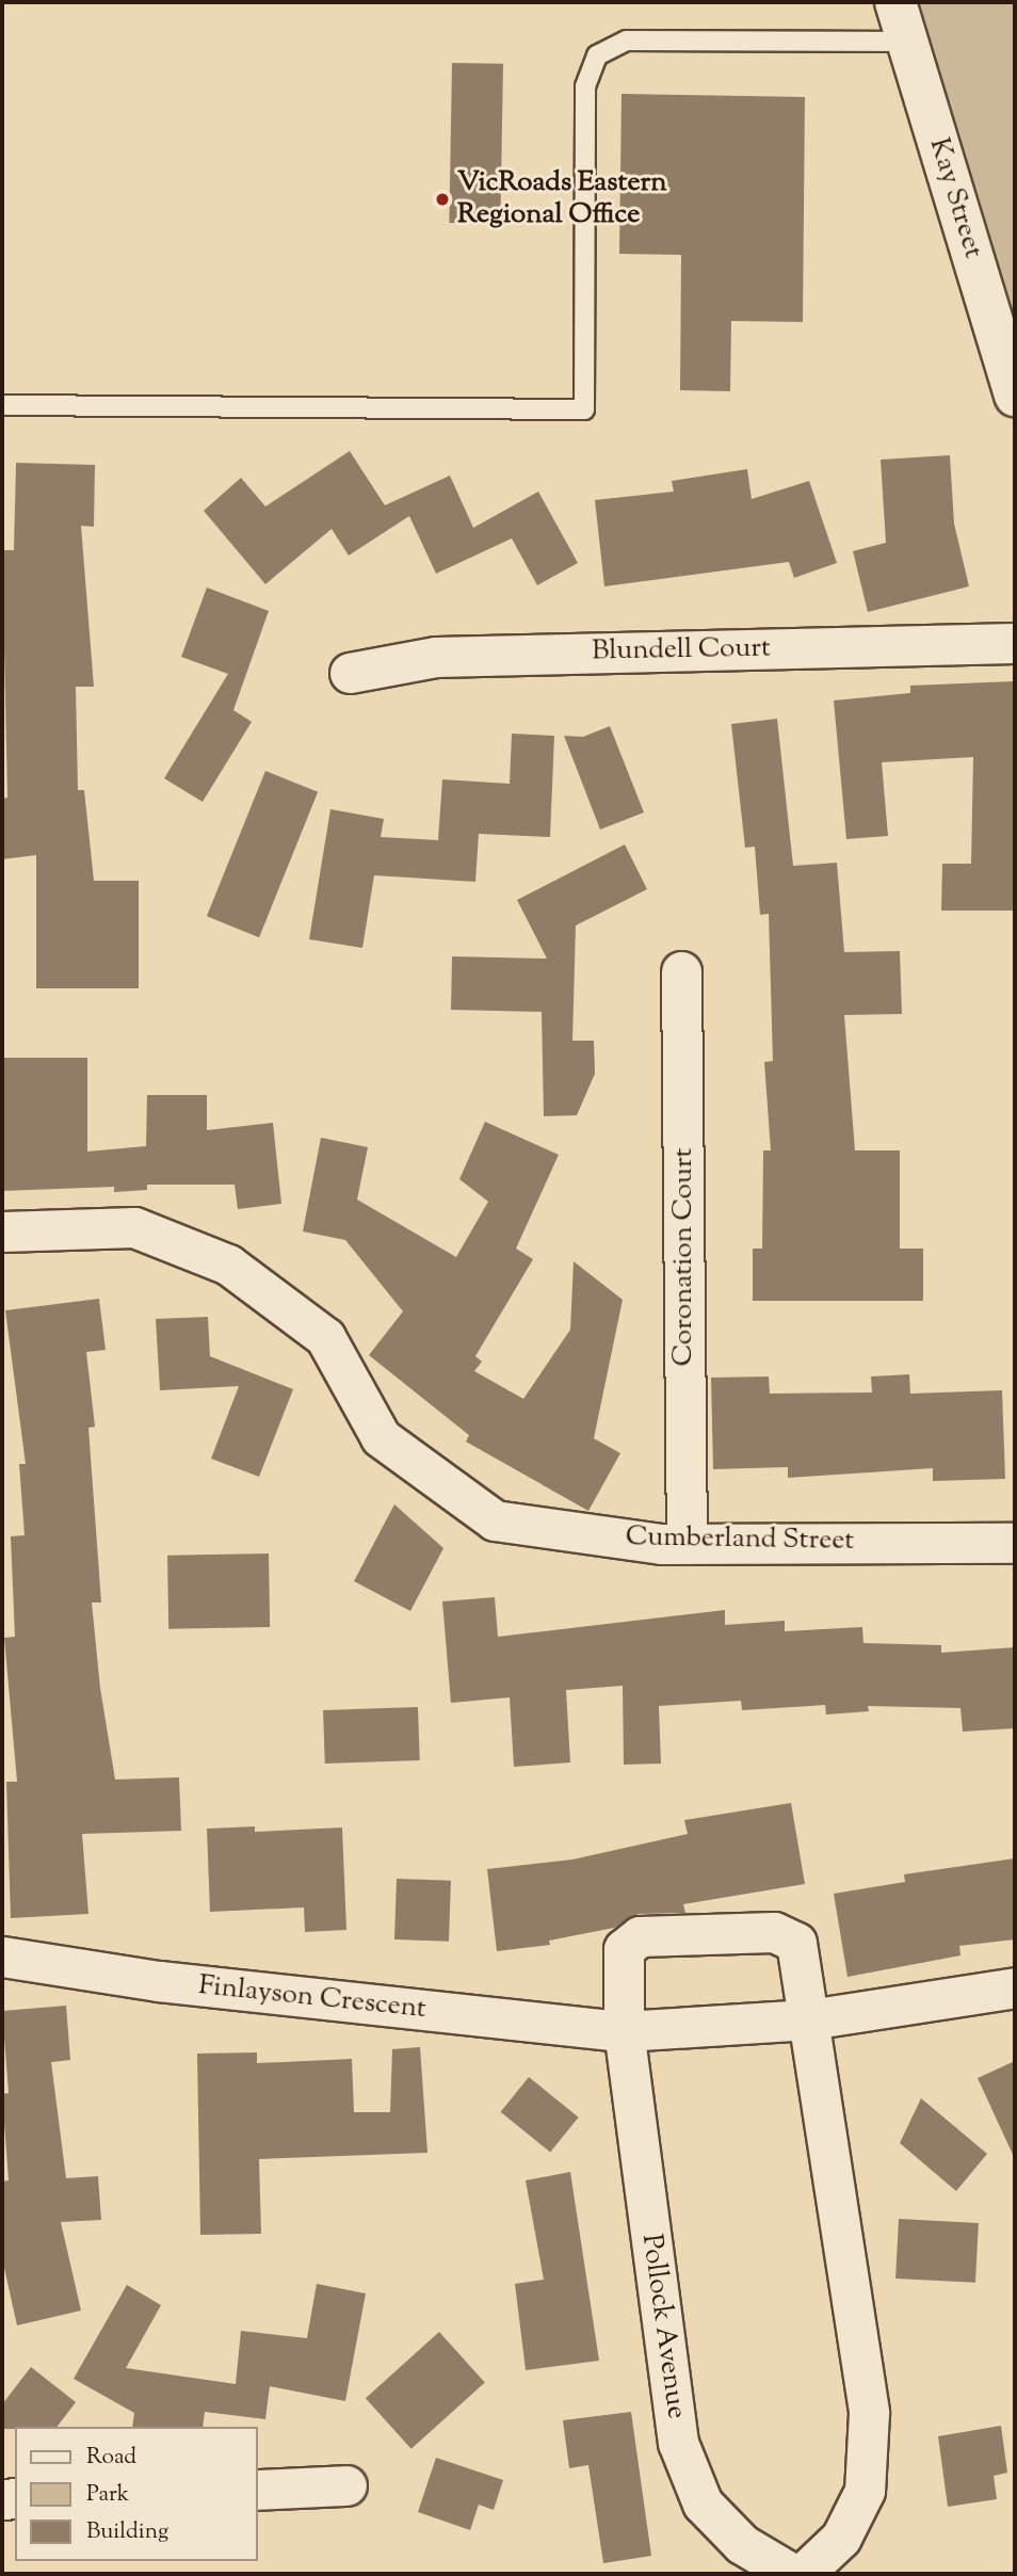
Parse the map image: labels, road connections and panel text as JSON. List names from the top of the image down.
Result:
{
  "streets": {
    "street": [
      "Kay Street",
      "Blundell Court",
      "Coronation Court",
      "Cumberland Street",
      "Finlayson Crescent",
      "Pollock Avenue"
    ]
  },
  "crossings": [
    ["Coronation Court", "Cumberland Street"],
    ["Finlayson Crescent", "Pollock Avenue"]
  ],
  "places": ["VicRoads Eastern Regional Office"],
  "legend": ["Road", "Park", "Building"]
}
